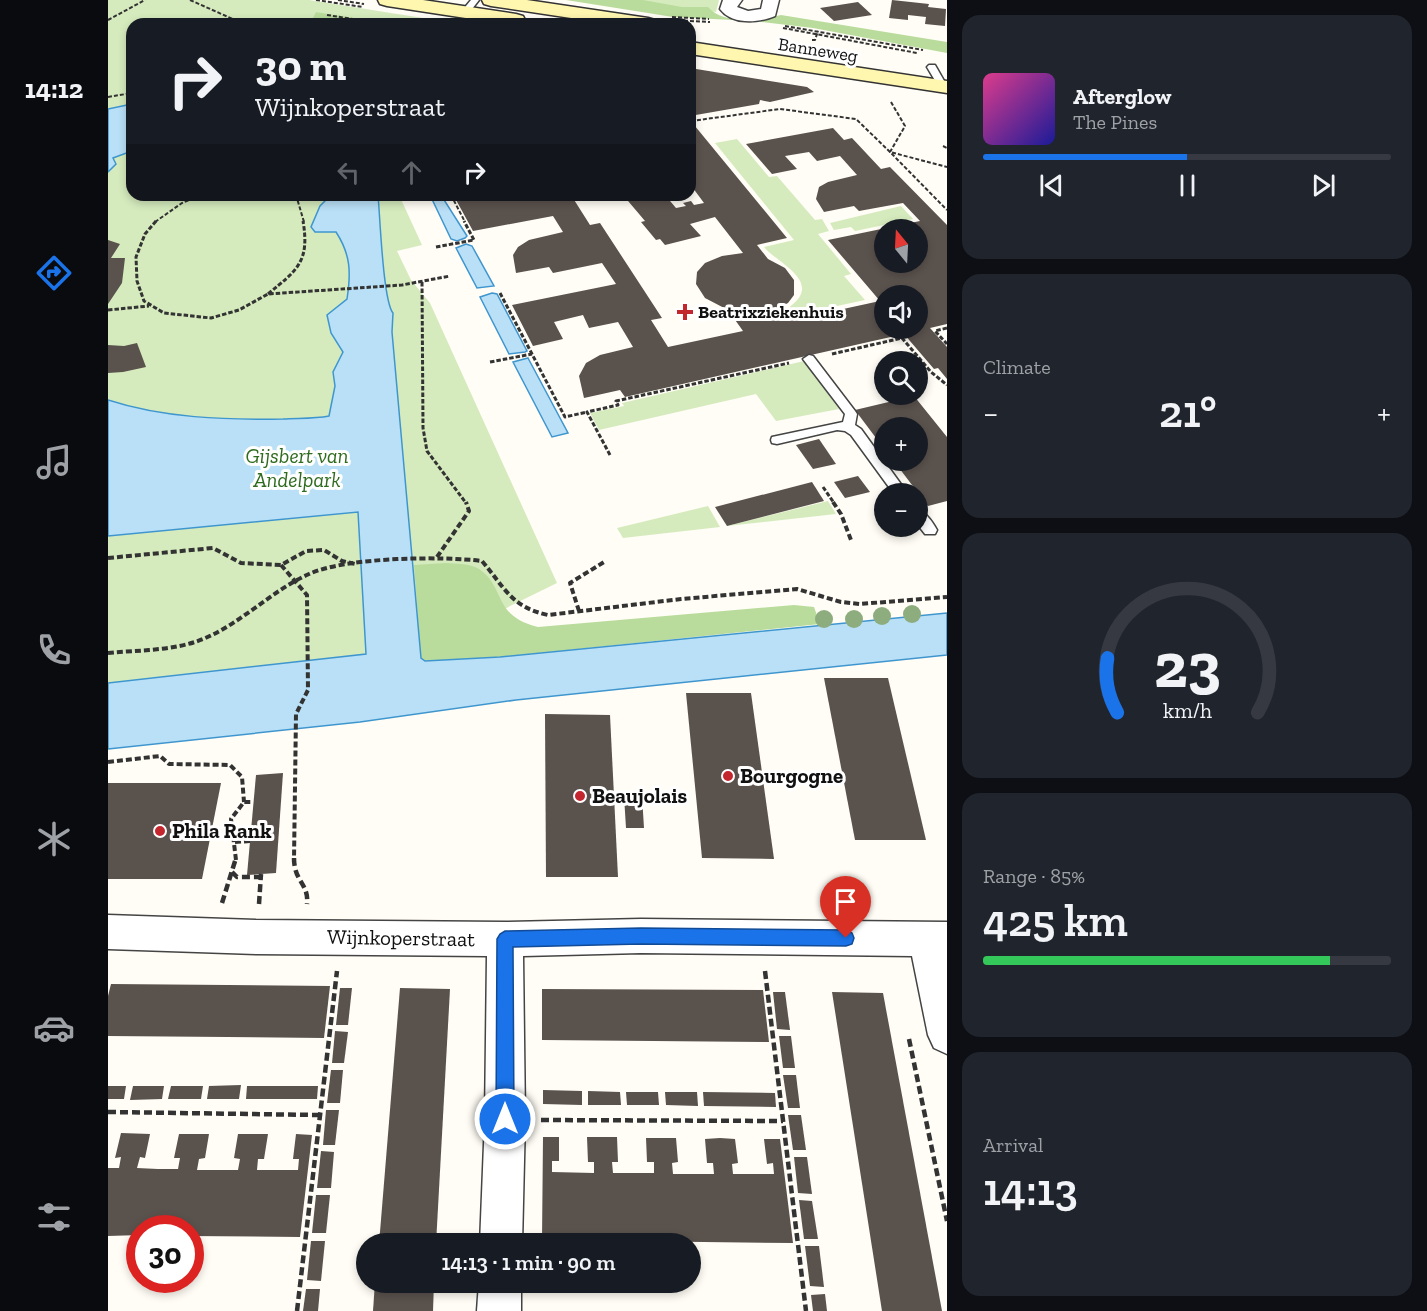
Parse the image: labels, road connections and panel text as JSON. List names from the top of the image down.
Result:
{
  "streets": {
    "main road": ["Banneweg"],
    "street": ["Wijnkoperstraat"]
  },
  "parks": ["Gijsbert van Andelpark"],
  "places": {
    "health": ["Beatrixziekenhuis"],
    "other": ["Bourgogne", "Beaujolais", "Phila Rank"]
  },
  "north": "top",
  "page": {
    "tabs": "14:12",
    "turn": ["30 m", "Wijnkoperstraat"],
    "song": ["Afterglow", "The Pines"],
    "map_buttons": ["+", "−"],
    "tile": [
      "Climate",
      ["Range · 85%", "425 km"],
      ["Arrival", "14:13"]
    ],
    "heat": ["−", "21°", "+"],
    "limit": "30",
    "trip": "14:13 · 1 min · 90 m",
    "gauge": ["23", "km/h"]
  }
}
